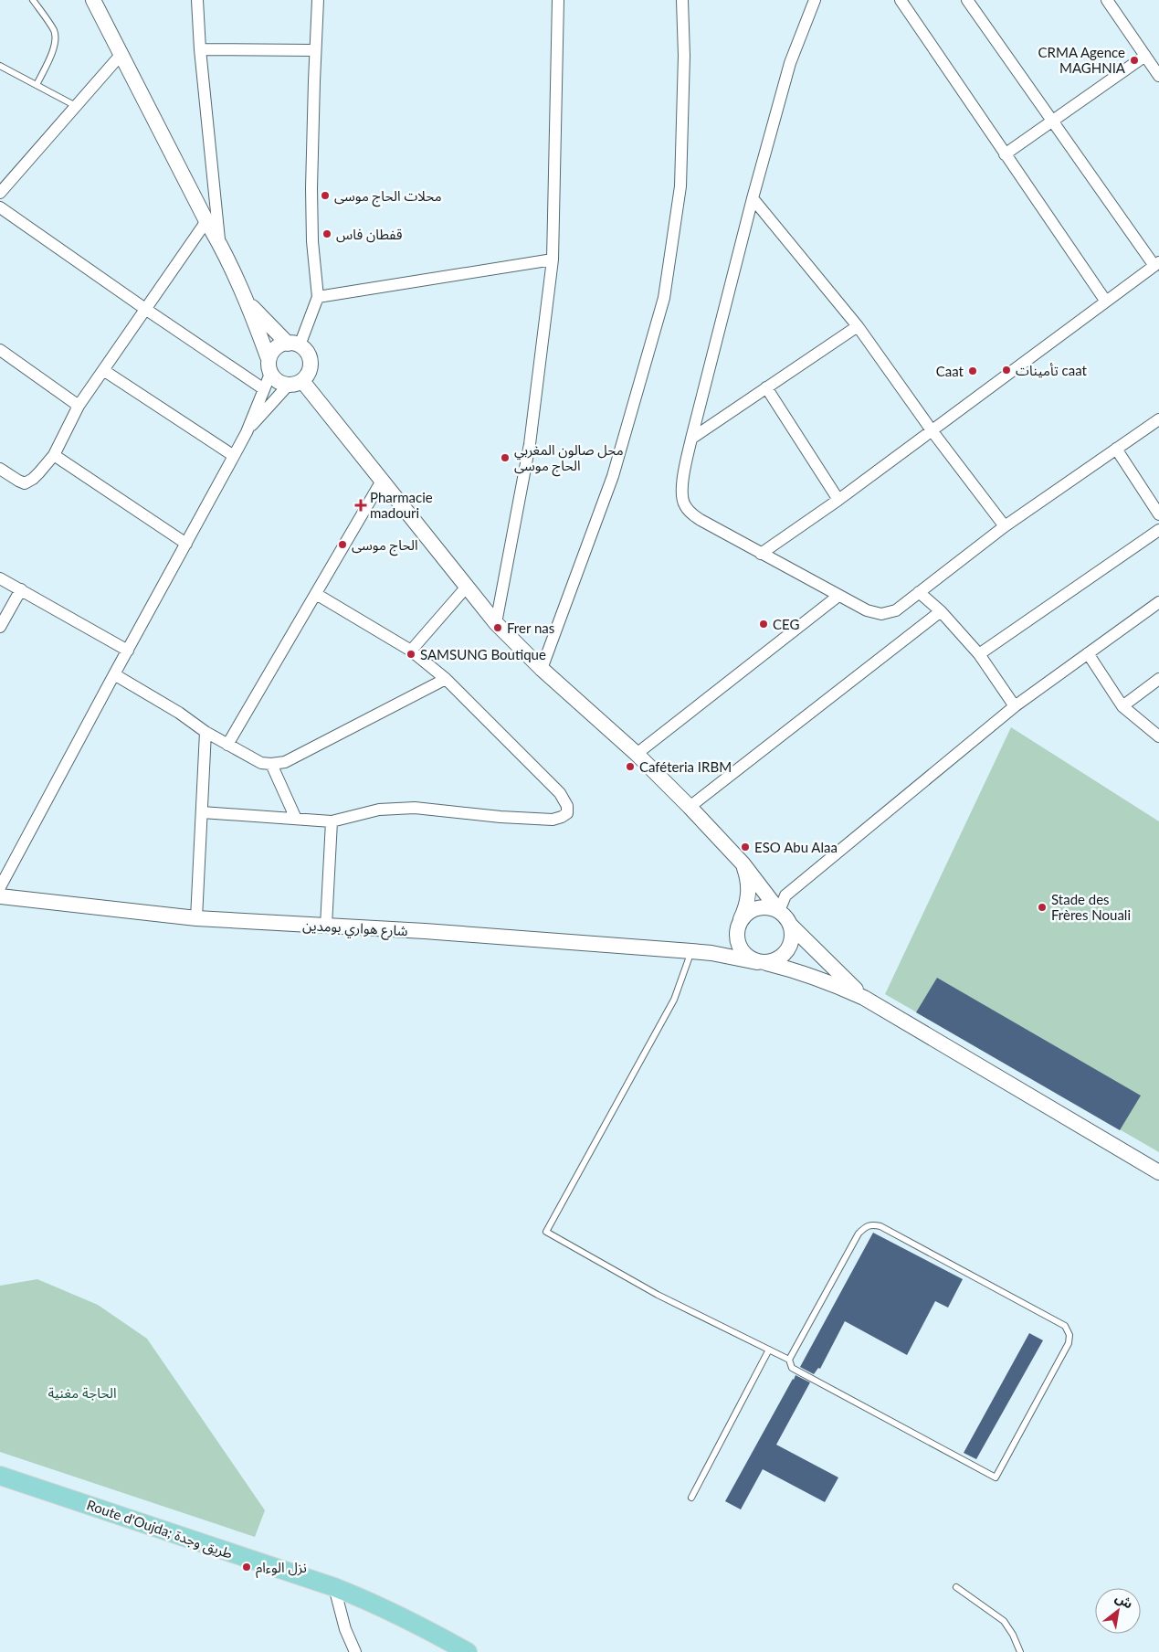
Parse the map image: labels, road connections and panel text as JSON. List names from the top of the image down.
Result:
{
  "streets": {
    "main road": ["Route d'Oujda; طريق وجدة"],
    "street": ["شارع هواري بومدين"]
  },
  "parks": ["الحاجة مغنية"],
  "places": {
    "other": [
      "CRMA Agence MAGHNIA",
      "محلات الحاج موسى",
      "قفطان فاس",
      "تأمينات caat",
      "Caat",
      "محل صالون المغربي الحاج موسى",
      "الحاج موسى",
      "CEG",
      "Frer nas",
      "SAMSUNG Boutique",
      "Caféteria IRBM",
      "ESO Abu Alaa",
      "Stade des Frères Nouali",
      "نزل الوءام"
    ],
    "health": ["Pharmacie madouri"]
  },
  "north": "top right"
}
